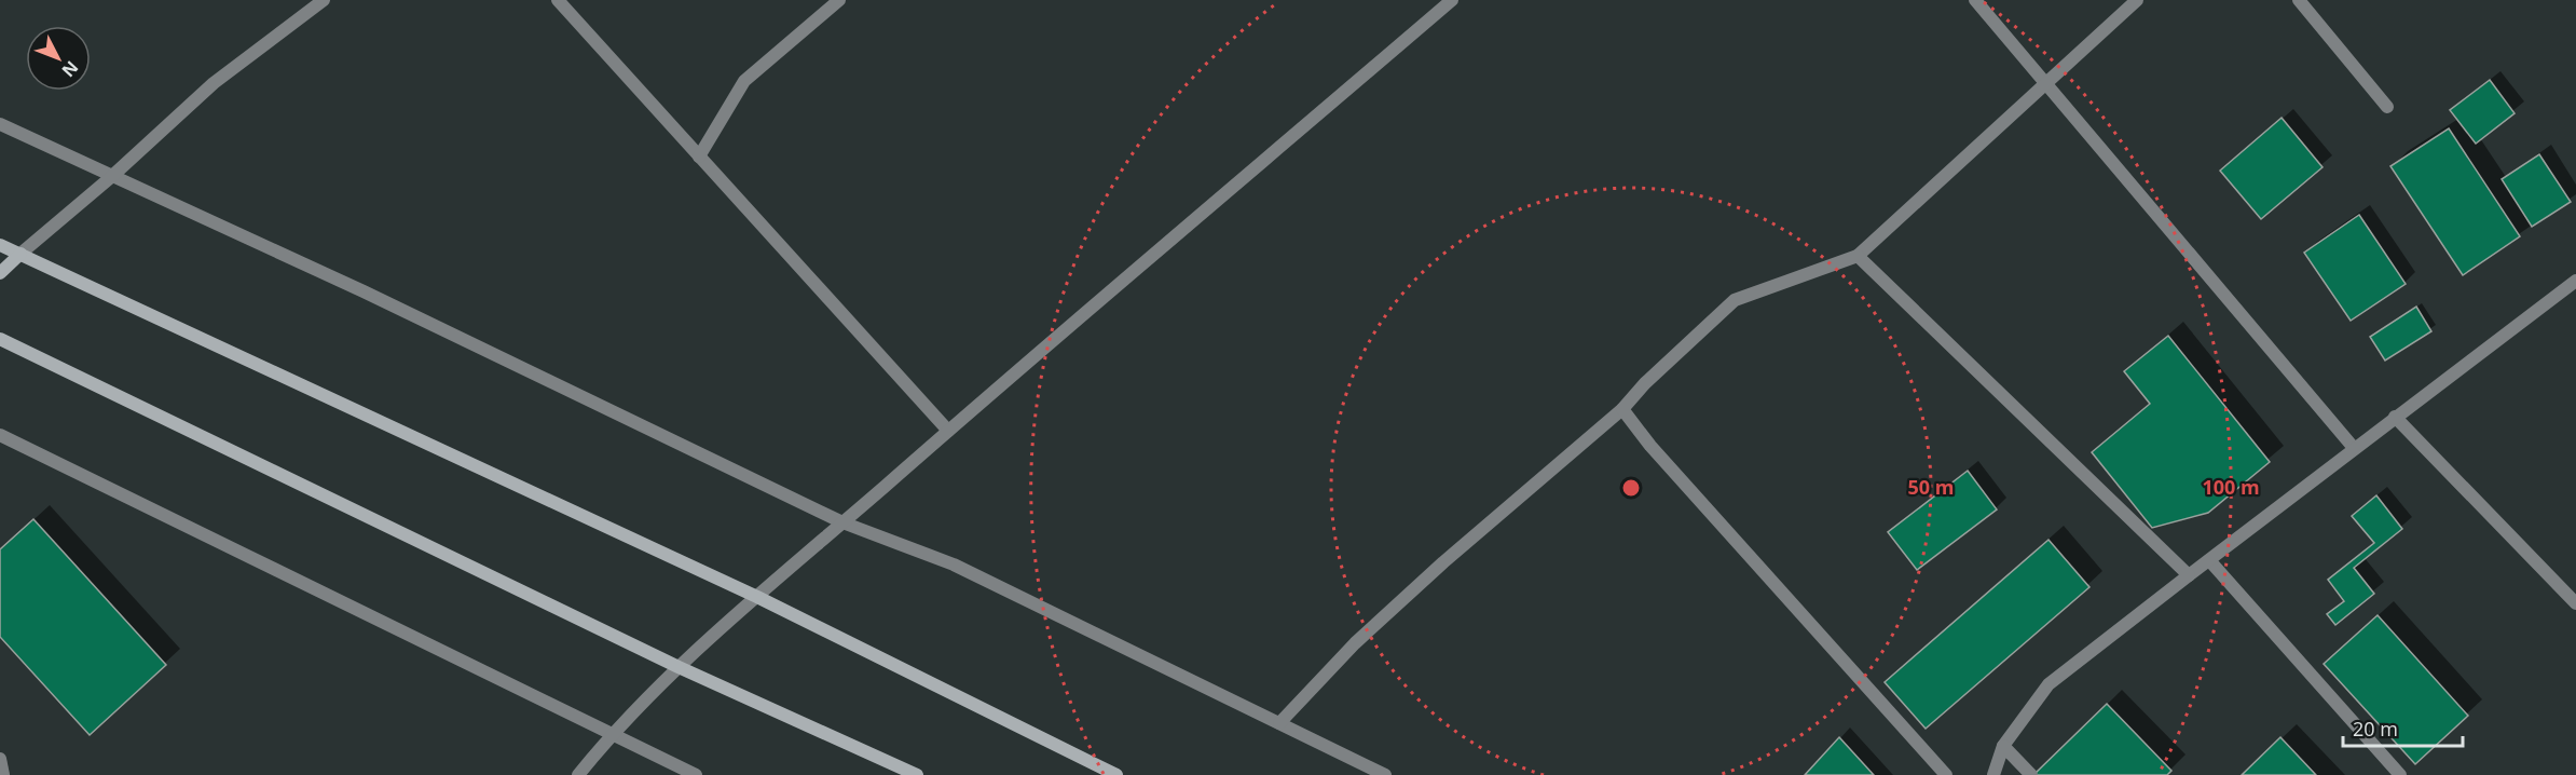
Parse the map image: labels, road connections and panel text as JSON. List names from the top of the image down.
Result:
{
  "scale_bar": "20 m",
  "north": "bottom right",
  "rings": ["50 m", "100 m"]
}
